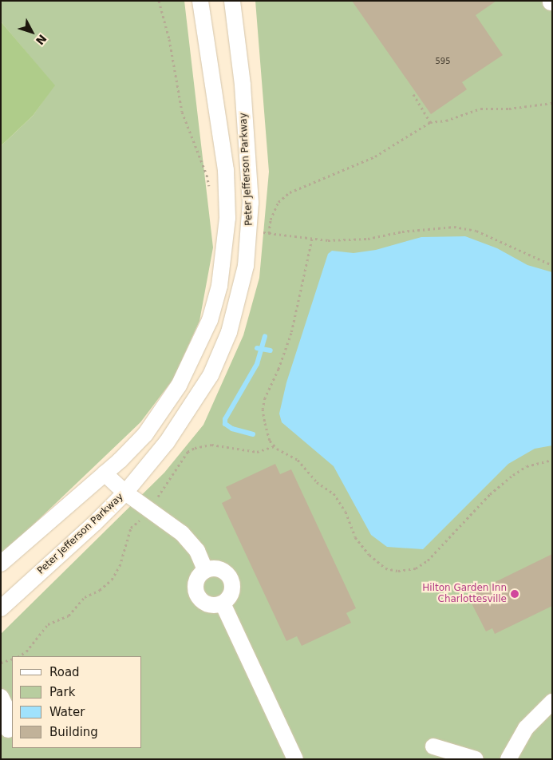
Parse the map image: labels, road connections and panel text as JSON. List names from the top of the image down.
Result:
{
  "streets": {
    "street": ["Peter Jefferson Parkway"]
  },
  "places": ["Hilton Garden Inn Charlottesville"],
  "house_numbers": ["595"],
  "legend": [
    "Road",
    "Park",
    "Water",
    "Building"
  ],
  "north": "bottom right"
}
